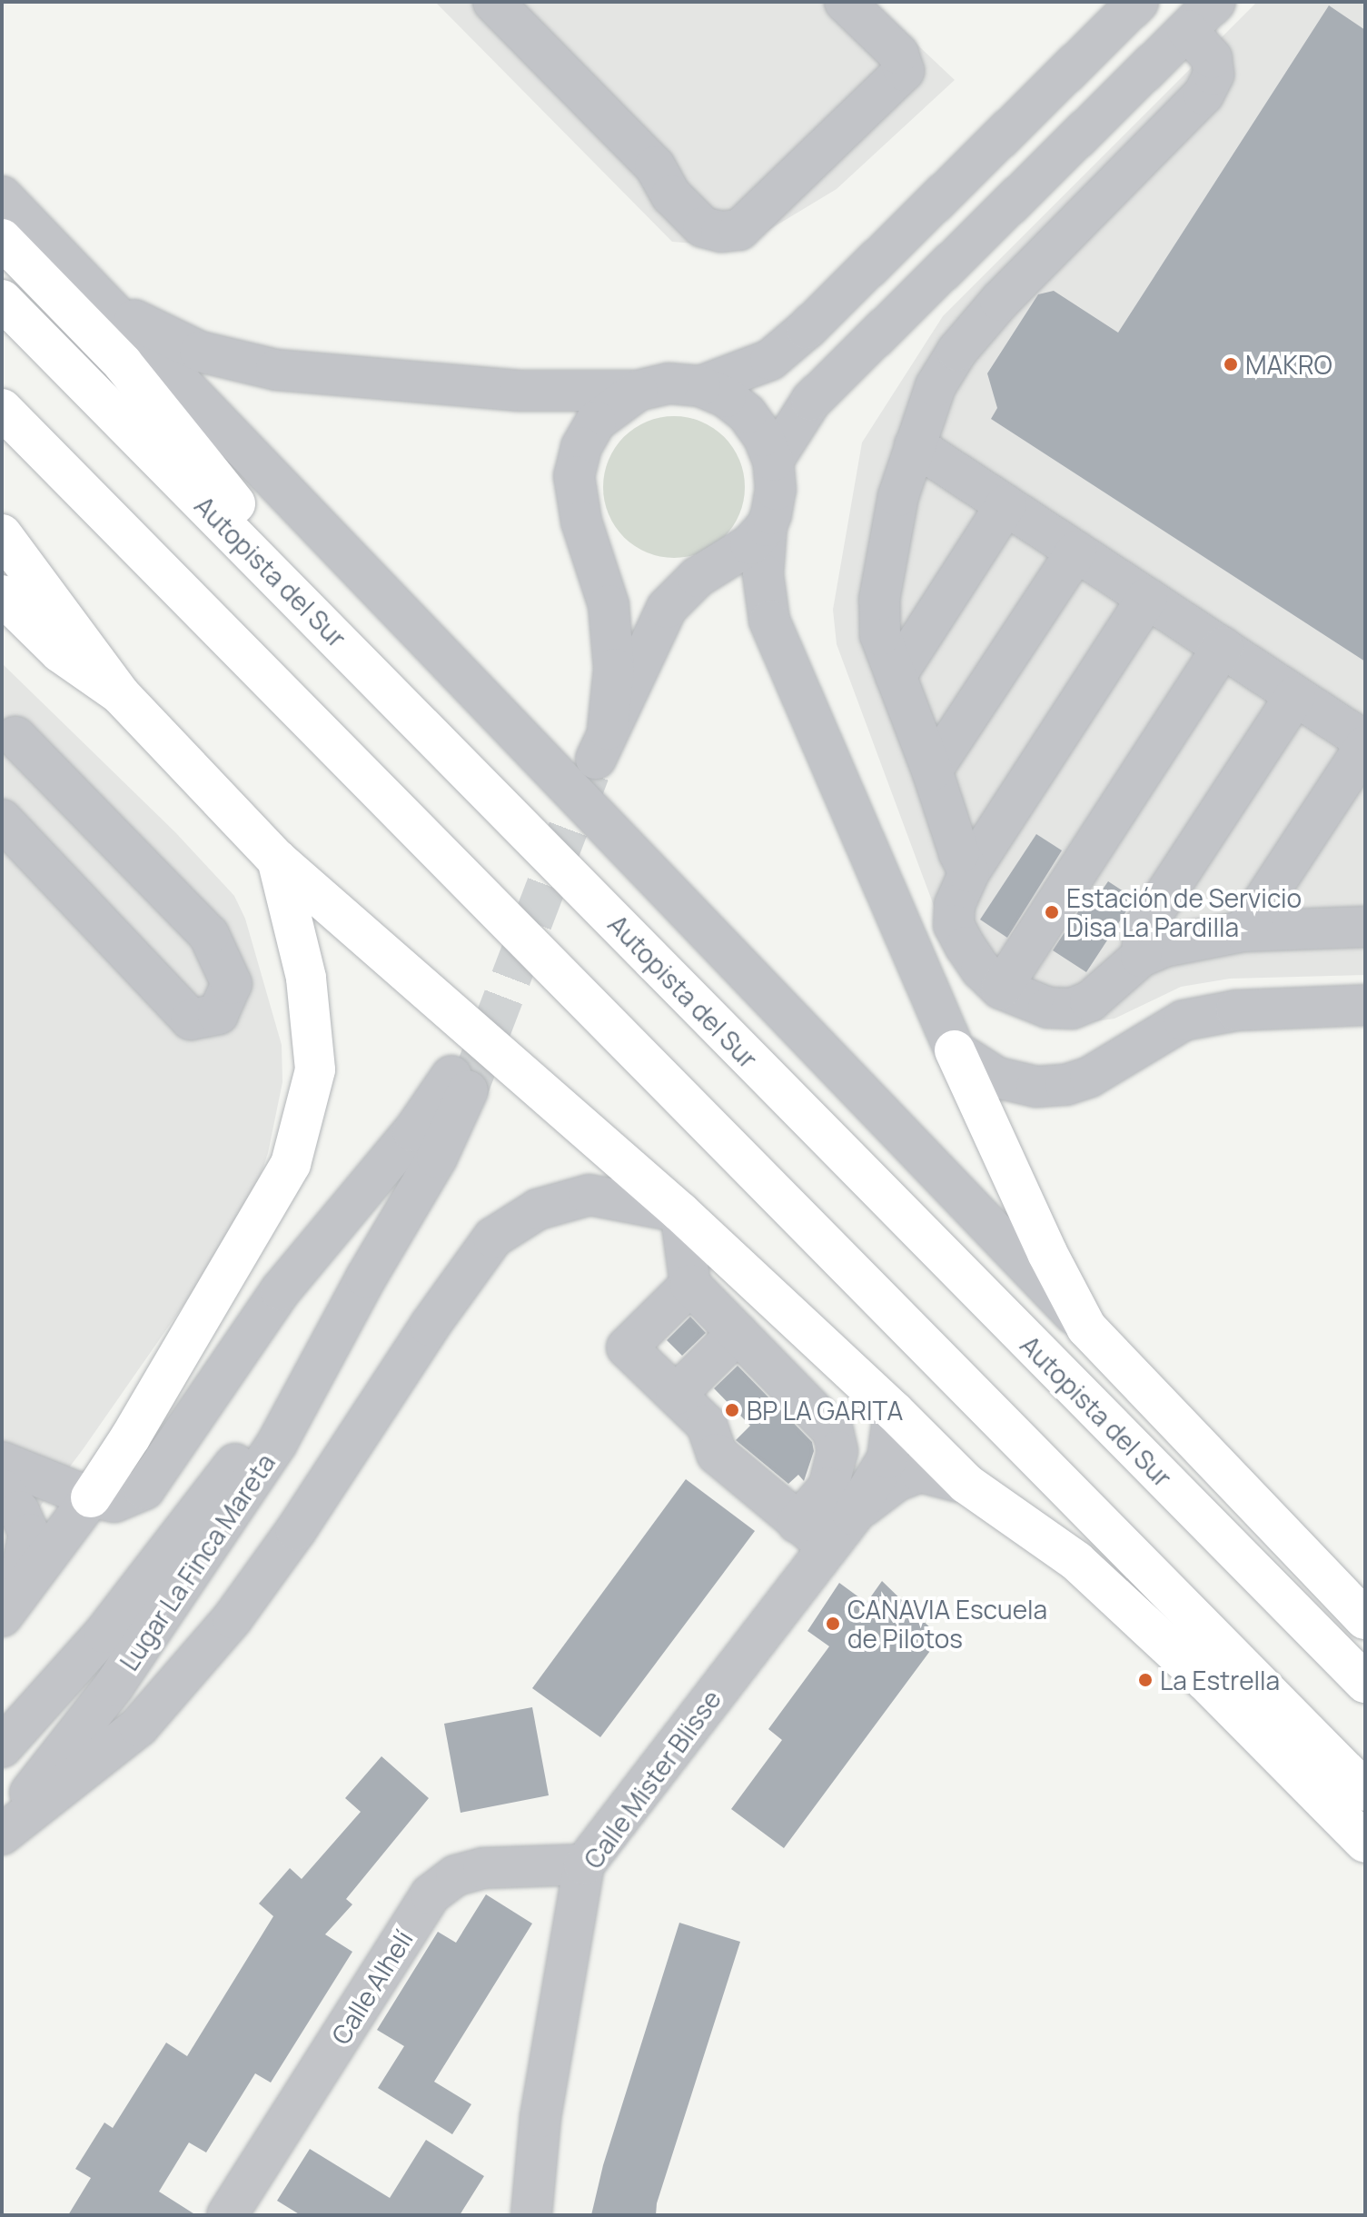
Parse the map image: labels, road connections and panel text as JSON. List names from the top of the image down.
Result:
{
  "streets": {
    "main road": ["Autopista del Sur"],
    "street": ["Lugar La Finca Mareta", "Calle Mister Blisse", "Calle Alhelí"]
  },
  "crossings": [
    ["Calle Mister Blisse", "Calle Alhelí"]
  ],
  "places": [
    "MAKRO",
    "Estación de Servicio Disa La Pardilla",
    "BP LA GARITA",
    "CANAVIA Escuela de Pilotos",
    "La Estrella"
  ]
}
